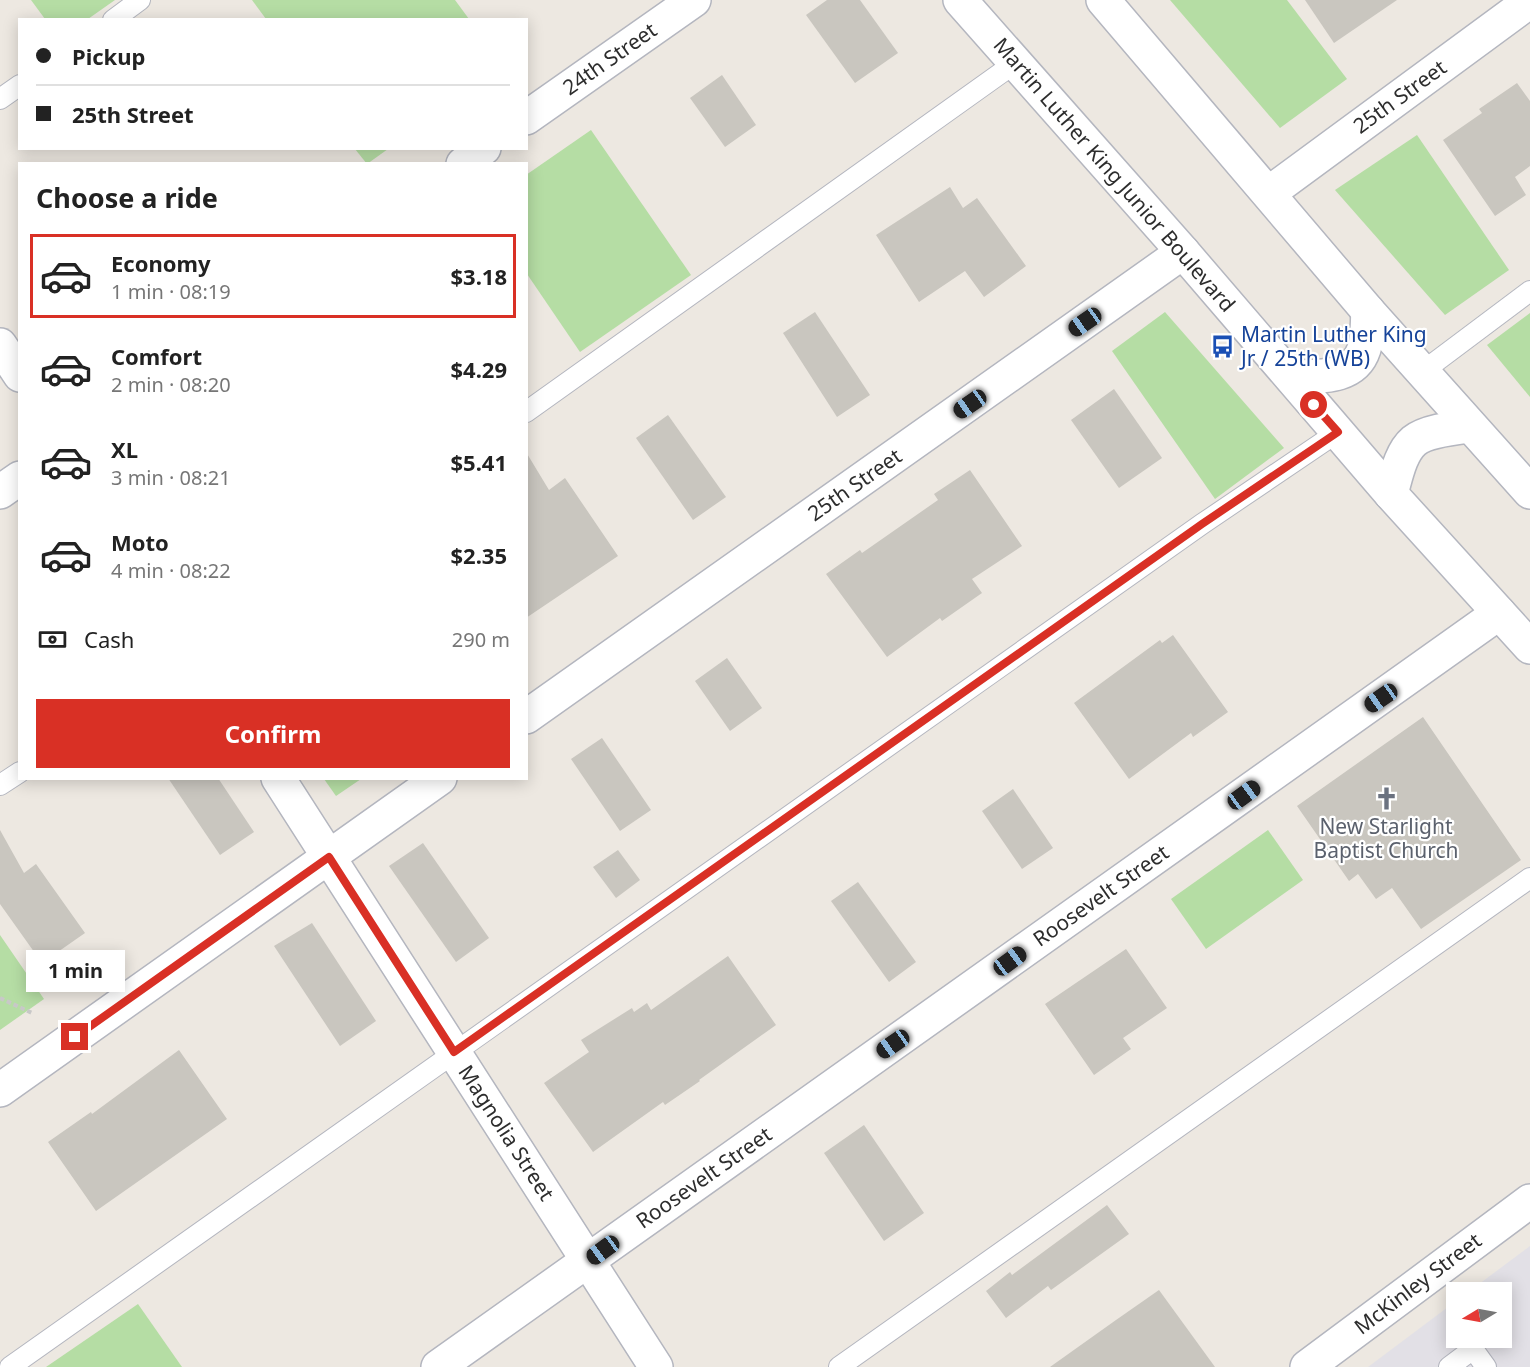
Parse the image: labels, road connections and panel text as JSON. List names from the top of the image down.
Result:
{
  "streets": {
    "street": [
      "24th Street",
      "25th Street",
      "Martin Luther King Junior Boulevard",
      "Roosevelt Street",
      "Magnolia Street",
      "McKinley Street"
    ]
  },
  "crossings": [
    ["25th Street", "Martin Luther King Junior Boulevard"],
    ["Martin Luther King Junior Boulevard", "Roosevelt Street"],
    ["Roosevelt Street", "Magnolia Street"]
  ],
  "places": {
    "bus stop": ["Martin Luther King Jr / 25th (WB)"],
    "church": ["New Starlight Baptist Church"]
  },
  "north": "left",
  "page": {
    "banner": ["Pickup", "25th Street"],
    "heading": "Choose a ride",
    "list": [
      {
        "name": "Economy",
        "note": "1 min · 08:19",
        "value": "$3.18"
      },
      {
        "name": "Comfort",
        "note": "2 min · 08:20",
        "value": "$4.29"
      },
      {
        "name": "XL",
        "note": "3 min · 08:21",
        "value": "$5.41"
      },
      {
        "name": "Moto",
        "note": "4 min · 08:22",
        "value": "$2.35"
      }
    ],
    "pay": ["Cash", "290 m"],
    "buttons": "Confirm",
    "bubble": "1 min"
  }
}
